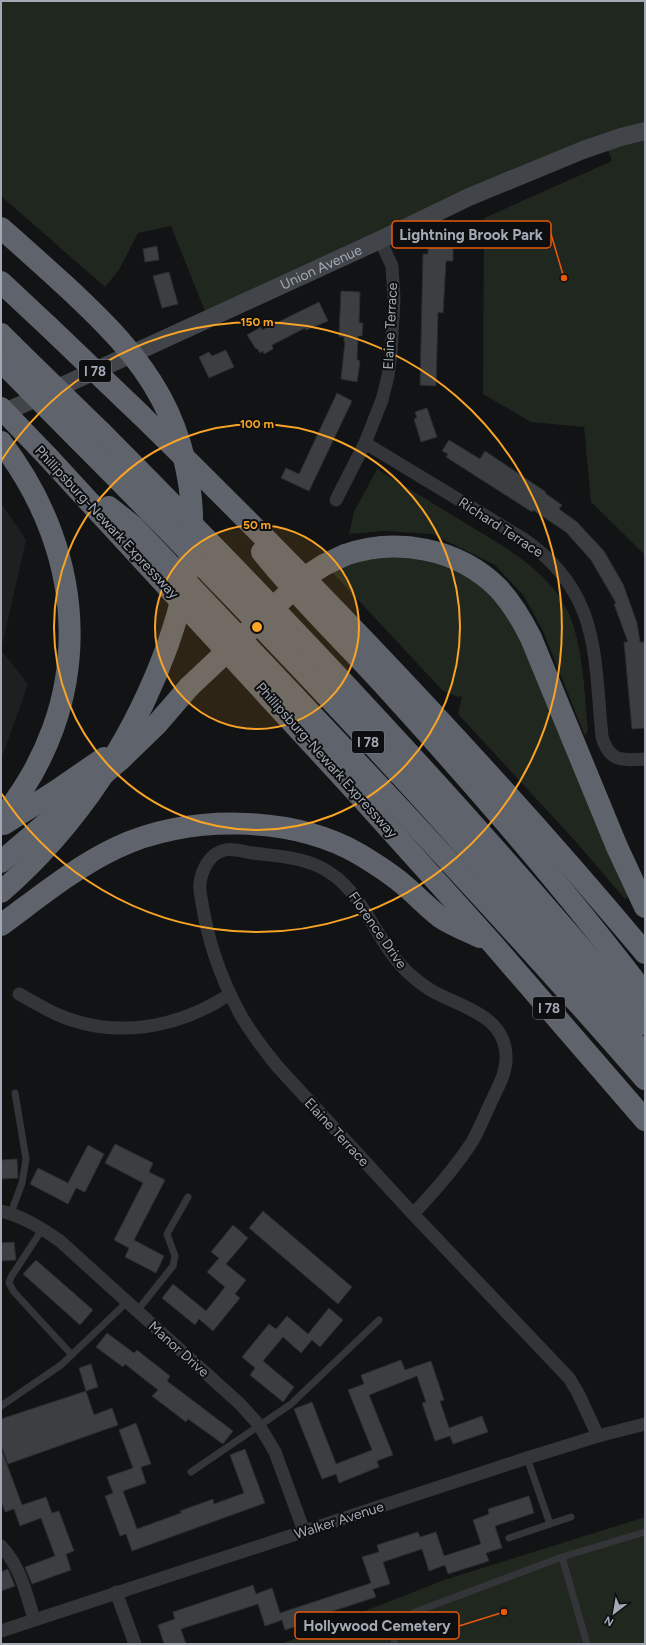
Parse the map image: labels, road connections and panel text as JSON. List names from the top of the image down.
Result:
{
  "streets": {
    "highway": ["I 78", "Phillipsburg-Newark Expressway"],
    "street": [
      "Union Avenue",
      "Elaine Terrace",
      "Richard Terrace",
      "Florence Drive",
      "Manor Drive",
      "Walker Avenue"
    ]
  },
  "crossings": [
    ["Union Avenue", "Elaine Terrace"],
    ["Elaine Terrace", "Richard Terrace"],
    ["Elaine Terrace", "Florence Drive"],
    ["Elaine Terrace", "Walker Avenue"],
    ["Manor Drive", "Walker Avenue"]
  ],
  "places": ["Lightning Brook Park", "Hollywood Cemetery"],
  "north": "bottom left",
  "rings": ["150 m", "100 m", "50 m"]
}
